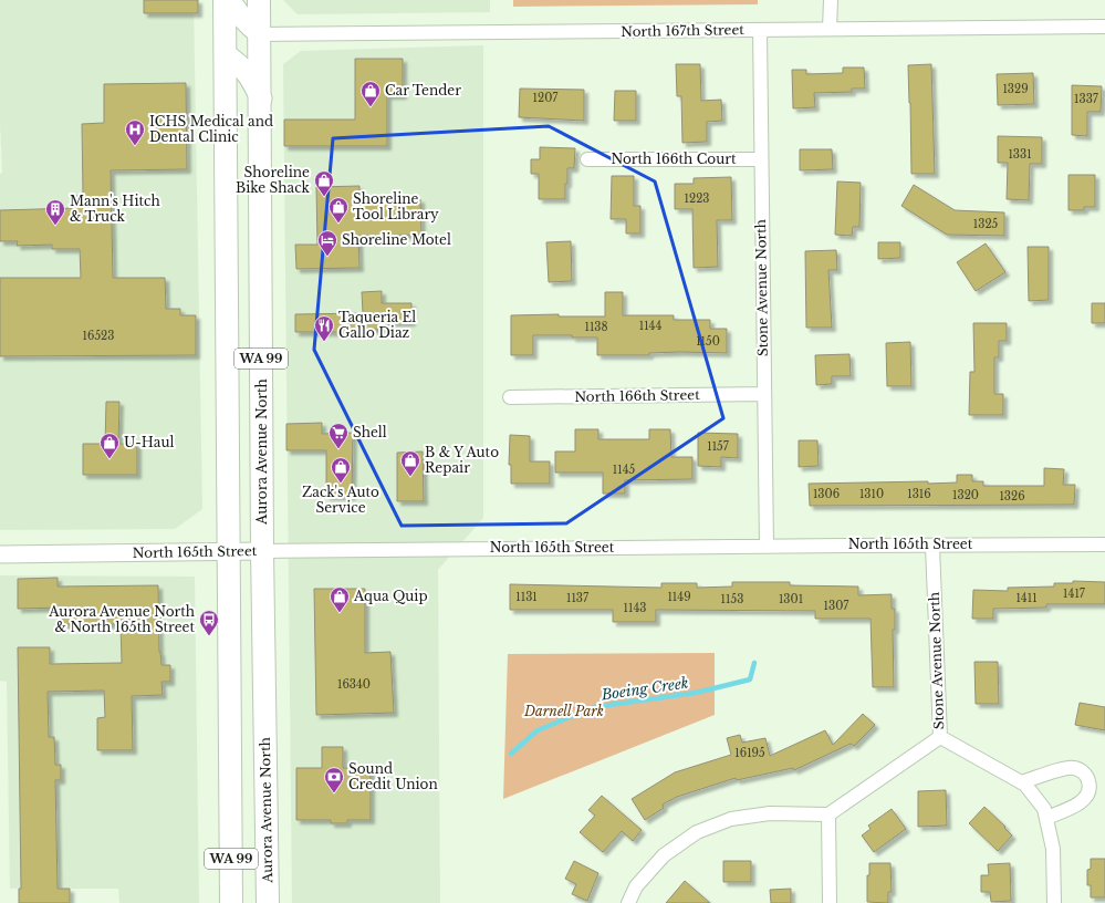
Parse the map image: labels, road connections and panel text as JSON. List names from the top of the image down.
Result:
{
  "streets": {
    "highway": ["WA 99", "Aurora Avenue North"],
    "street": [
      "North 167th Street",
      "North 166th Court",
      "Stone Avenue North",
      "North 166th Street",
      "North 165th Street"
    ]
  },
  "crossings": [
    ["North 167th Street", "Stone Avenue North"],
    ["North 167th Street", "Aurora Avenue North"],
    ["North 166th Court", "Stone Avenue North"],
    ["Stone Avenue North", "North 166th Street"],
    ["Stone Avenue North", "North 165th Street"],
    ["WA 99", "North 165th Street"],
    ["Aurora Avenue North", "North 165th Street"]
  ],
  "water": ["Boeing Creek"],
  "parks": ["Darnell Park"],
  "places": {
    "shop": [
      "Car Tender",
      "Shoreline Bike Shack",
      "Shoreline Tool Library",
      "U-Haul",
      "B & Y Auto Repair",
      "Zack's Auto Service",
      "Aqua Quip"
    ],
    "hospital": ["ICHS Medical and Dental Clinic"],
    "building": ["Mann's Hitch & Truck"],
    "hotel": ["Shoreline Motel"],
    "restaurant": ["Taqueria El Gallo Diaz"],
    "supermarket": ["Shell"],
    "bus stop": ["Aurora Avenue North & North 165th Street"],
    "bank": ["Sound Credit Union"]
  },
  "house_numbers": [
    "1329",
    "1207",
    "1337",
    "1331",
    "1223",
    "1325",
    "1144",
    "1138",
    "16523",
    "1150",
    "1157",
    "1145",
    "1306",
    "1310",
    "1316",
    "1320",
    "1326",
    "1417",
    "1131",
    "1149",
    "1137",
    "1411",
    "1153",
    "1301",
    "1307",
    "1143",
    "16340",
    "16195"
  ]
}
